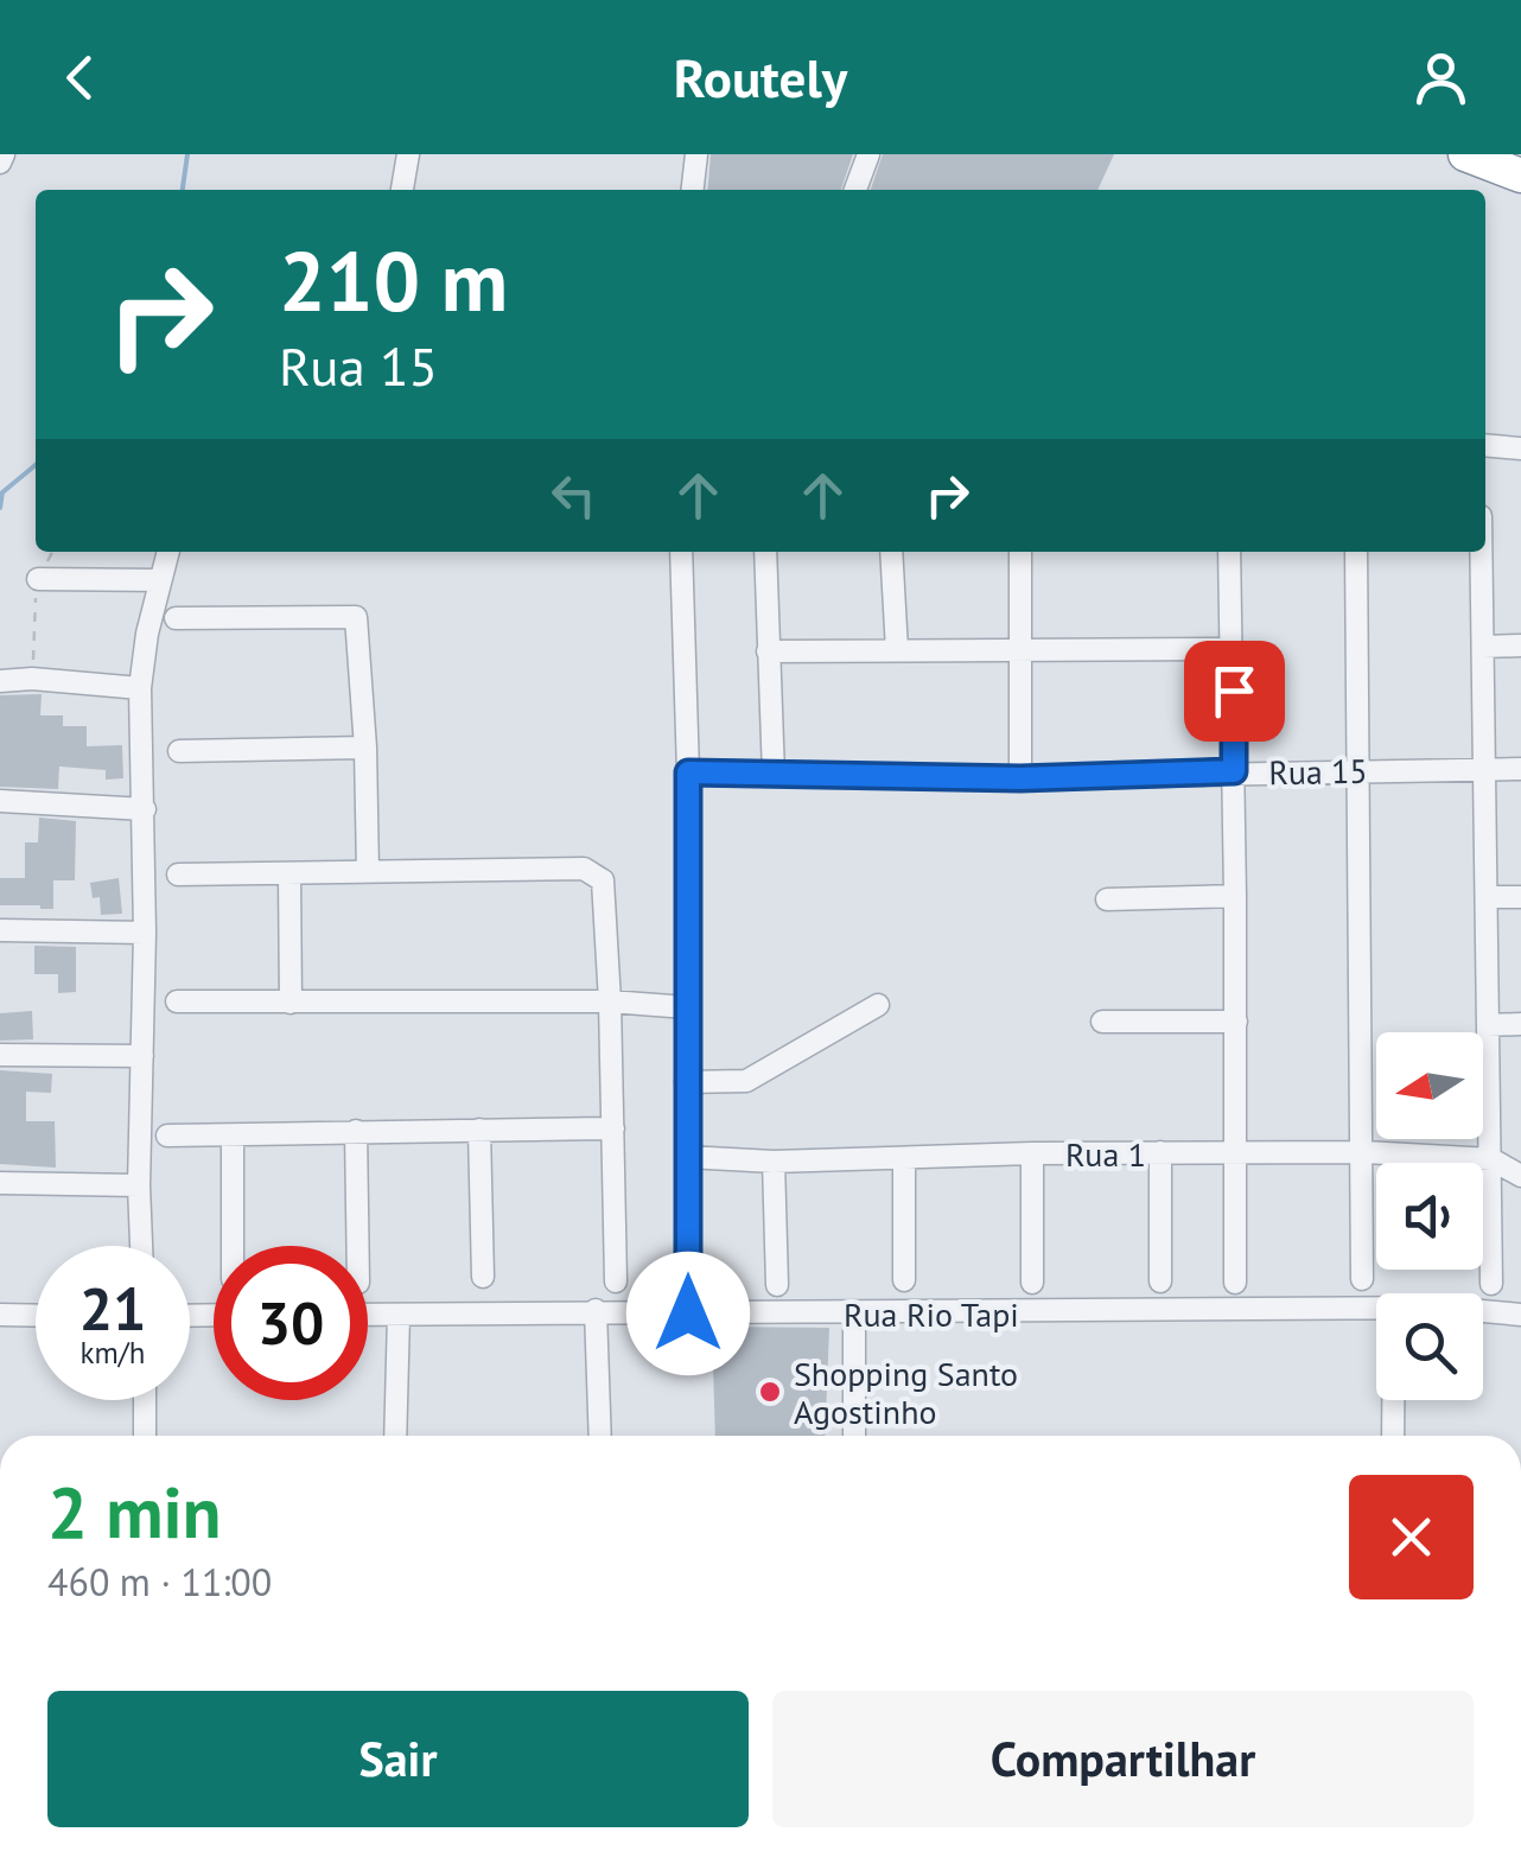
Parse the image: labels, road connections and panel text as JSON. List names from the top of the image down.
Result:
{
  "streets": {
    "street": ["Rua 15", "Rua 1", "Rua Rio Tapi"]
  },
  "places": ["Shopping Santo Agostinho"],
  "north": "left",
  "page": {
    "header": "Routely",
    "turn": ["210 m", "Rua 15"],
    "speed": "21 km/h",
    "limit": "30",
    "heading": ["2 min", "460 m · 11:00"],
    "buttons": ["Sair", "Compartilhar"]
  }
}
